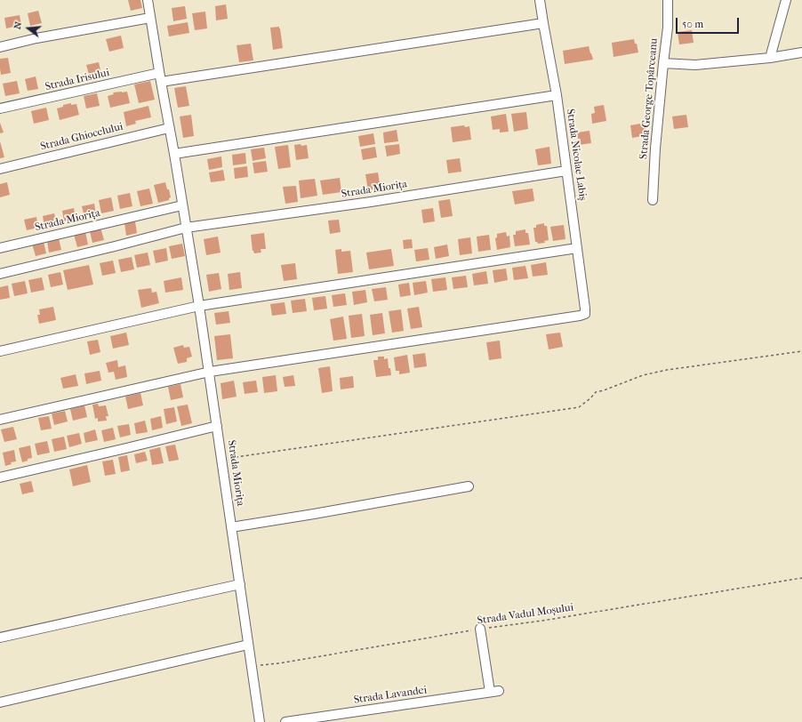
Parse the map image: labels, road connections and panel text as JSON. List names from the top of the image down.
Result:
{
  "streets": {
    "street": [
      "Strada Irisului",
      "Strada George Topârceanu",
      "Strada Ghiocelului",
      "Strada Nicolae Labiș",
      "Strada Miorița",
      "Strada Lavandei"
    ],
    "path": ["Strada Vadul Moșului"]
  },
  "crossings": [
    ["Strada Irisului", "Strada Nicolae Labiș"],
    ["Strada Irisului", "Strada Miorița"],
    ["Strada Ghiocelului", "Strada Miorița"],
    ["Strada Nicolae Labiș", "Strada Miorița"],
    ["Strada Miorița", "Strada Vadul Moșului"],
    ["Strada Vadul Moșului", "Strada Lavandei"]
  ],
  "scale_bar": "50 m",
  "north": "left"
}
